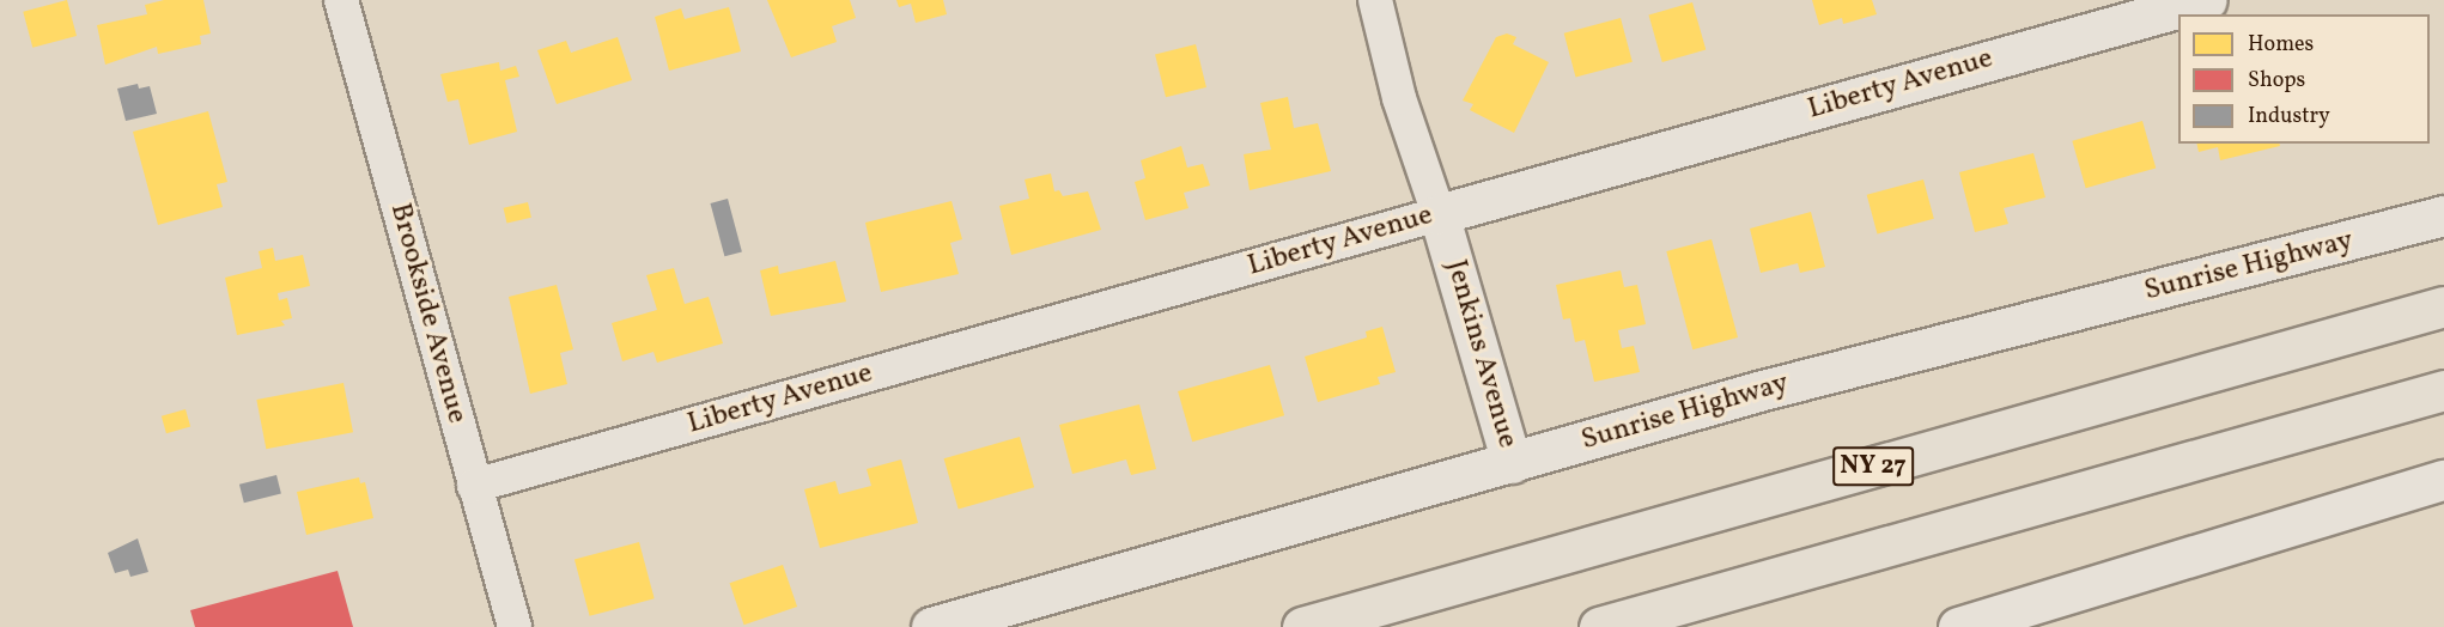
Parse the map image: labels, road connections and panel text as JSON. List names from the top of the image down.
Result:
{
  "streets": {
    "highway": ["NY 27"],
    "main road": ["Liberty Avenue", "Sunrise Highway", "Jenkins Avenue"],
    "street": ["Brookside Avenue"]
  },
  "crossings": [
    ["Liberty Avenue", "Brookside Avenue"],
    ["Liberty Avenue", "Jenkins Avenue"],
    ["Sunrise Highway", "Jenkins Avenue"]
  ],
  "legend": ["Homes", "Shops", "Industry"]
}
